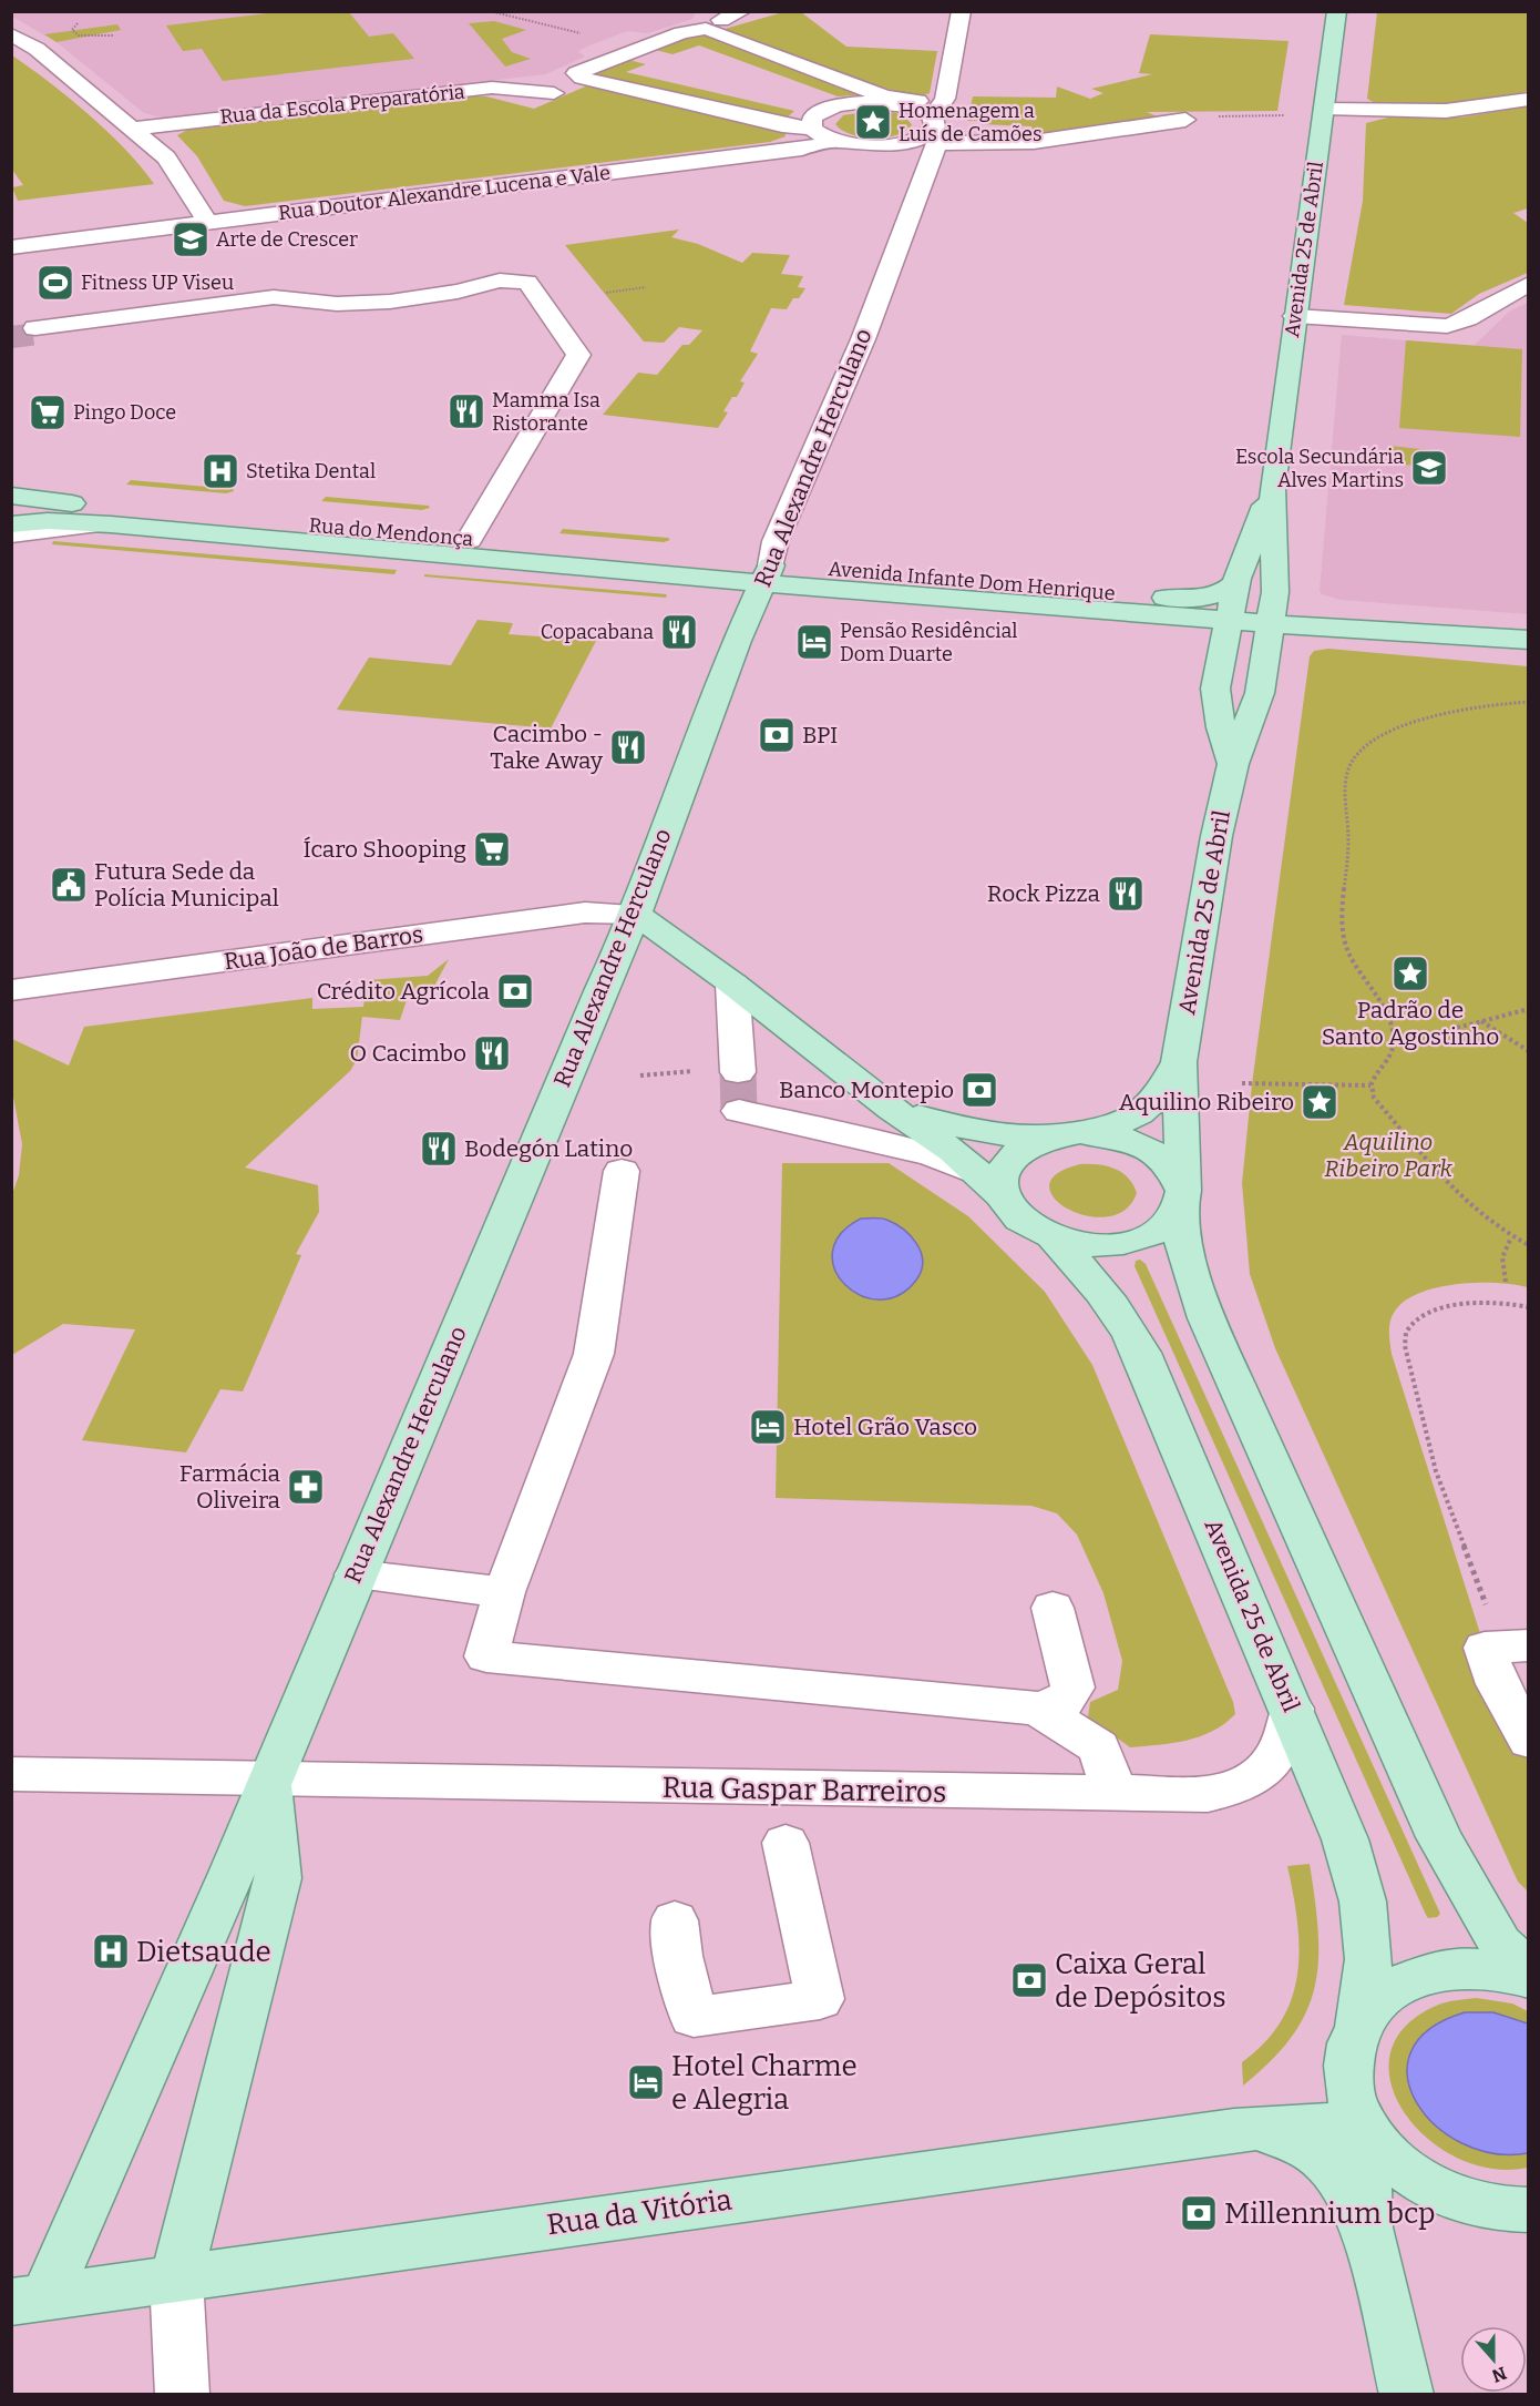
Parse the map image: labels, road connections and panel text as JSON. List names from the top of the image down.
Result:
{
  "streets": {
    "main road": [
      "Avenida 25 de Abril",
      "Rua Alexandre Herculano",
      "Rua do Mendonça",
      "Avenida Infante Dom Henrique",
      "Rua da Vitória"
    ],
    "street": [
      "Rua da Escola Preparatória",
      "Rua Doutor Alexandre Lucena e Vale",
      "Rua João de Barros",
      "Rua Gaspar Barreiros"
    ]
  },
  "crossings": [
    ["Avenida 25 de Abril", "Avenida Infante Dom Henrique"],
    ["Avenida 25 de Abril", "Rua Gaspar Barreiros"],
    ["Rua Alexandre Herculano", "Rua do Mendonça"],
    ["Rua Alexandre Herculano", "Avenida Infante Dom Henrique"],
    ["Rua Alexandre Herculano", "Rua João de Barros"],
    ["Rua Alexandre Herculano", "Rua Gaspar Barreiros"],
    ["Rua Alexandre Herculano", "Rua da Vitória"],
    ["Rua do Mendonça", "Avenida Infante Dom Henrique"]
  ],
  "parks": ["Aquilino Ribeiro Park"],
  "places": {
    "place": ["Homenagem a Luís de Camões", "Padrão de Santo Agostinho", "Aquilino Ribeiro"],
    "school or university": ["Arte de Crescer", "Escola Secundária Alves Martins"],
    "sports": ["Fitness UP Viseu"],
    "restaurant": [
      "Mamma Isa Ristorante",
      "Copacabana",
      "Cacimbo - Take Away",
      "Rock Pizza",
      "O Cacimbo",
      "Bodegón Latino"
    ],
    "supermarket": ["Pingo Doce", "Ícaro Shooping"],
    "hospital": ["Stetika Dental", "Dietsaude"],
    "hotel": ["Pensão Residêncial Dom Duarte", "Hotel Grão Vasco", "Hotel Charme e Alegria"],
    "bank": [
      "BPI",
      "Crédito Agrícola",
      "Banco Montepio",
      "Caixa Geral de Depósitos",
      "Millennium bcp"
    ],
    "public building": ["Futura Sede da Polícia Municipal"],
    "pharmacy": ["Farmácia Oliveira"]
  },
  "north": "bottom"
}
